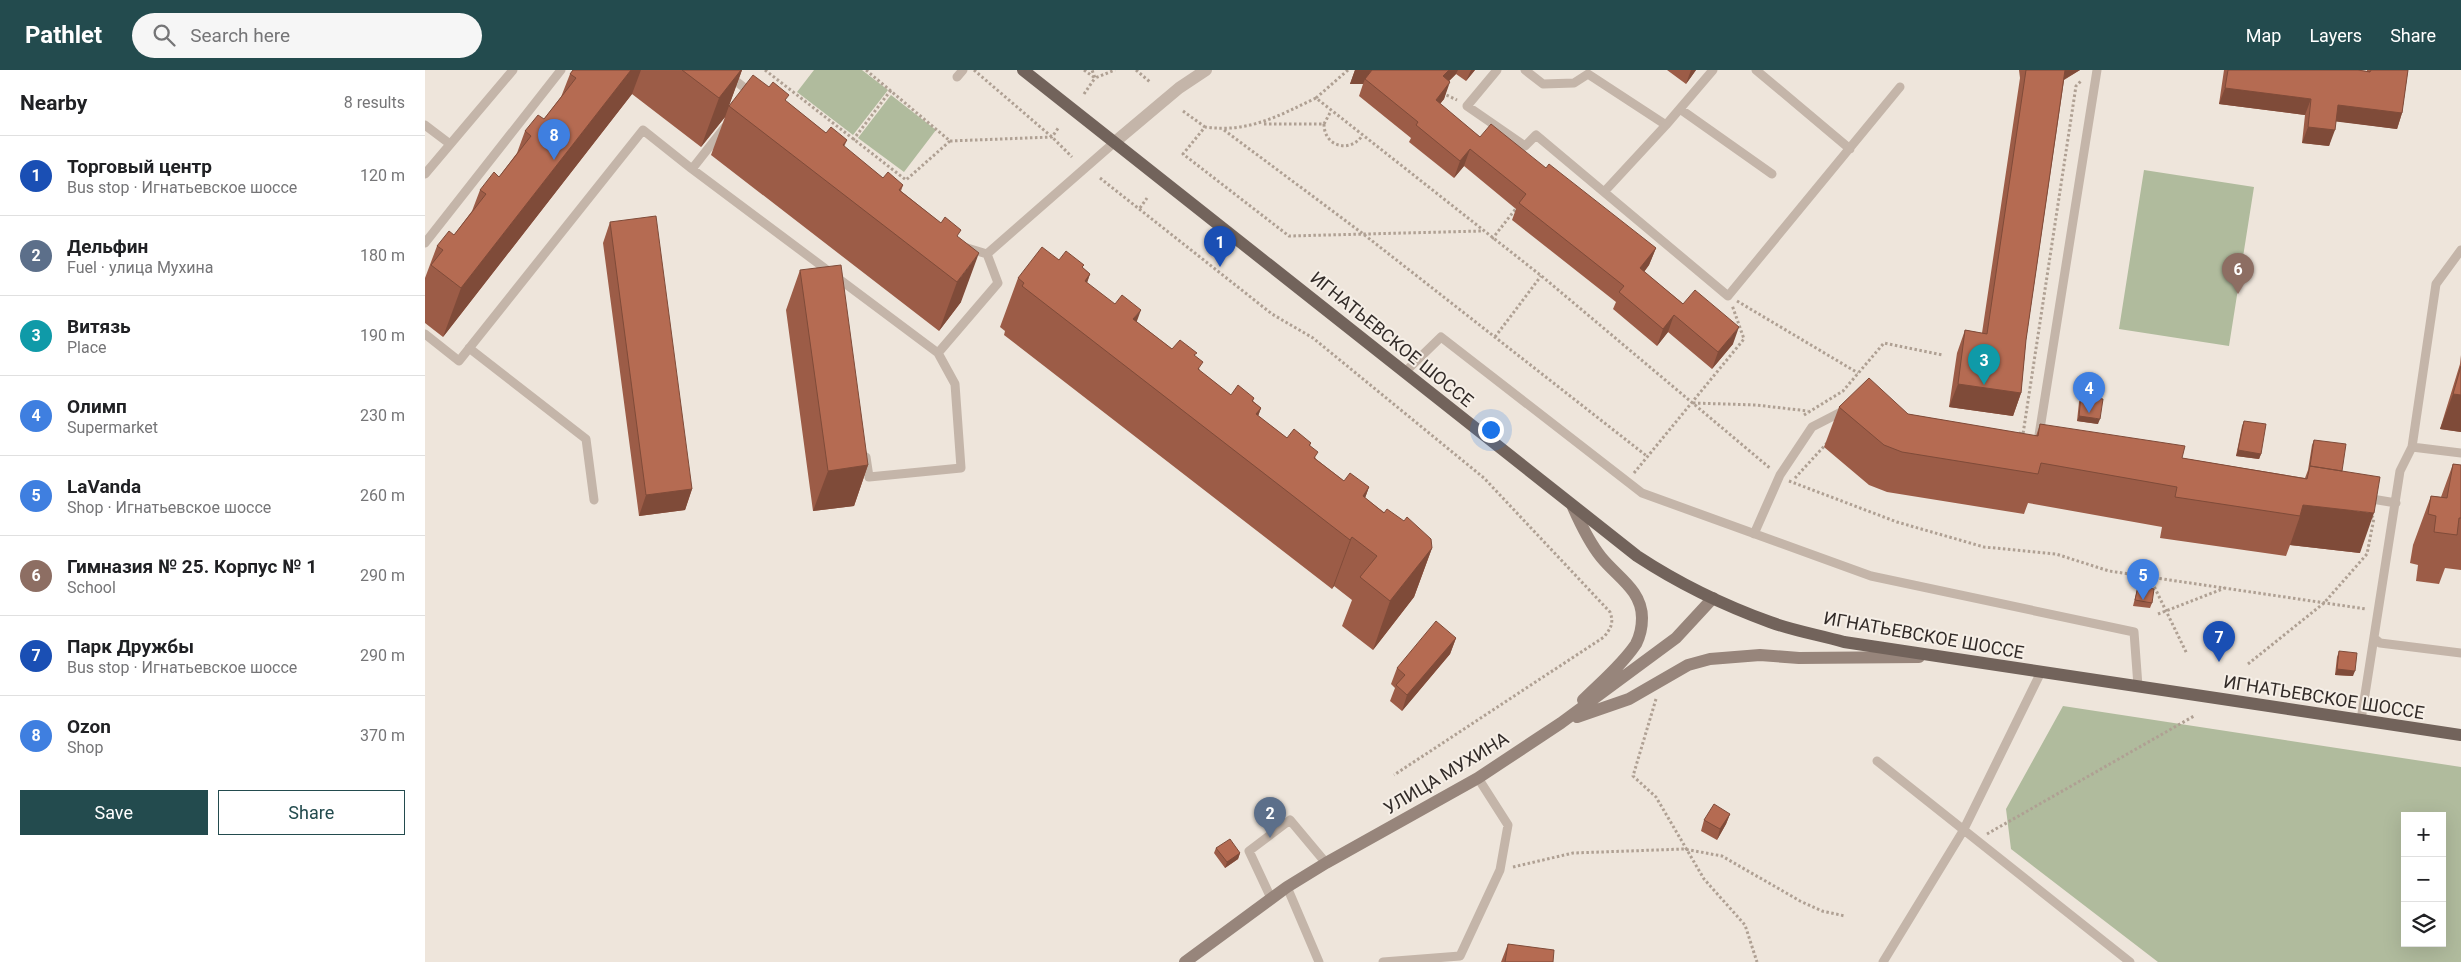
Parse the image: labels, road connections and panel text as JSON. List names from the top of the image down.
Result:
{
  "streets": {
    "main road": ["ИГНАТЬЕВСКОЕ ШОССЕ", "УЛИЦА МУХИНА"]
  },
  "crossings": [
    ["ИГНАТЬЕВСКОЕ ШОССЕ", "УЛИЦА МУХИНА"]
  ],
  "page": {
    "header": "Pathlet",
    "search": "Search here",
    "nav": ["Map", "Layers", "Share"],
    "heading": ["Nearby", "8 results"],
    "pins": [
      "8",
      "1",
      "6",
      "3",
      "4",
      "5",
      "7",
      "2"
    ],
    "list": [
      {
        "mark": "1",
        "name": "Торговый центр",
        "note": "Bus stop · Игнатьевское шоссе",
        "value": "120 m"
      },
      {
        "mark": "2",
        "name": "Дельфин",
        "note": "Fuel · улица Мухина",
        "value": "180 m"
      },
      {
        "mark": "3",
        "name": "Витязь",
        "note": "Place",
        "value": "190 m"
      },
      {
        "mark": "4",
        "name": "Олимп",
        "note": "Supermarket",
        "value": "230 m"
      },
      {
        "mark": "5",
        "name": "LaVanda",
        "note": "Shop · Игнатьевское шоссе",
        "value": "260 m"
      },
      {
        "mark": "6",
        "name": "Гимназия № 25. Корпус № 1",
        "note": "School",
        "value": "290 m"
      },
      {
        "mark": "7",
        "name": "Парк Дружбы",
        "note": "Bus stop · Игнатьевское шоссе",
        "value": "290 m"
      },
      {
        "mark": "8",
        "name": "Ozon",
        "note": "Shop",
        "value": "370 m"
      }
    ],
    "buttons": ["Save", "Share"],
    "map_buttons": ["+", "−"]
  }
}
